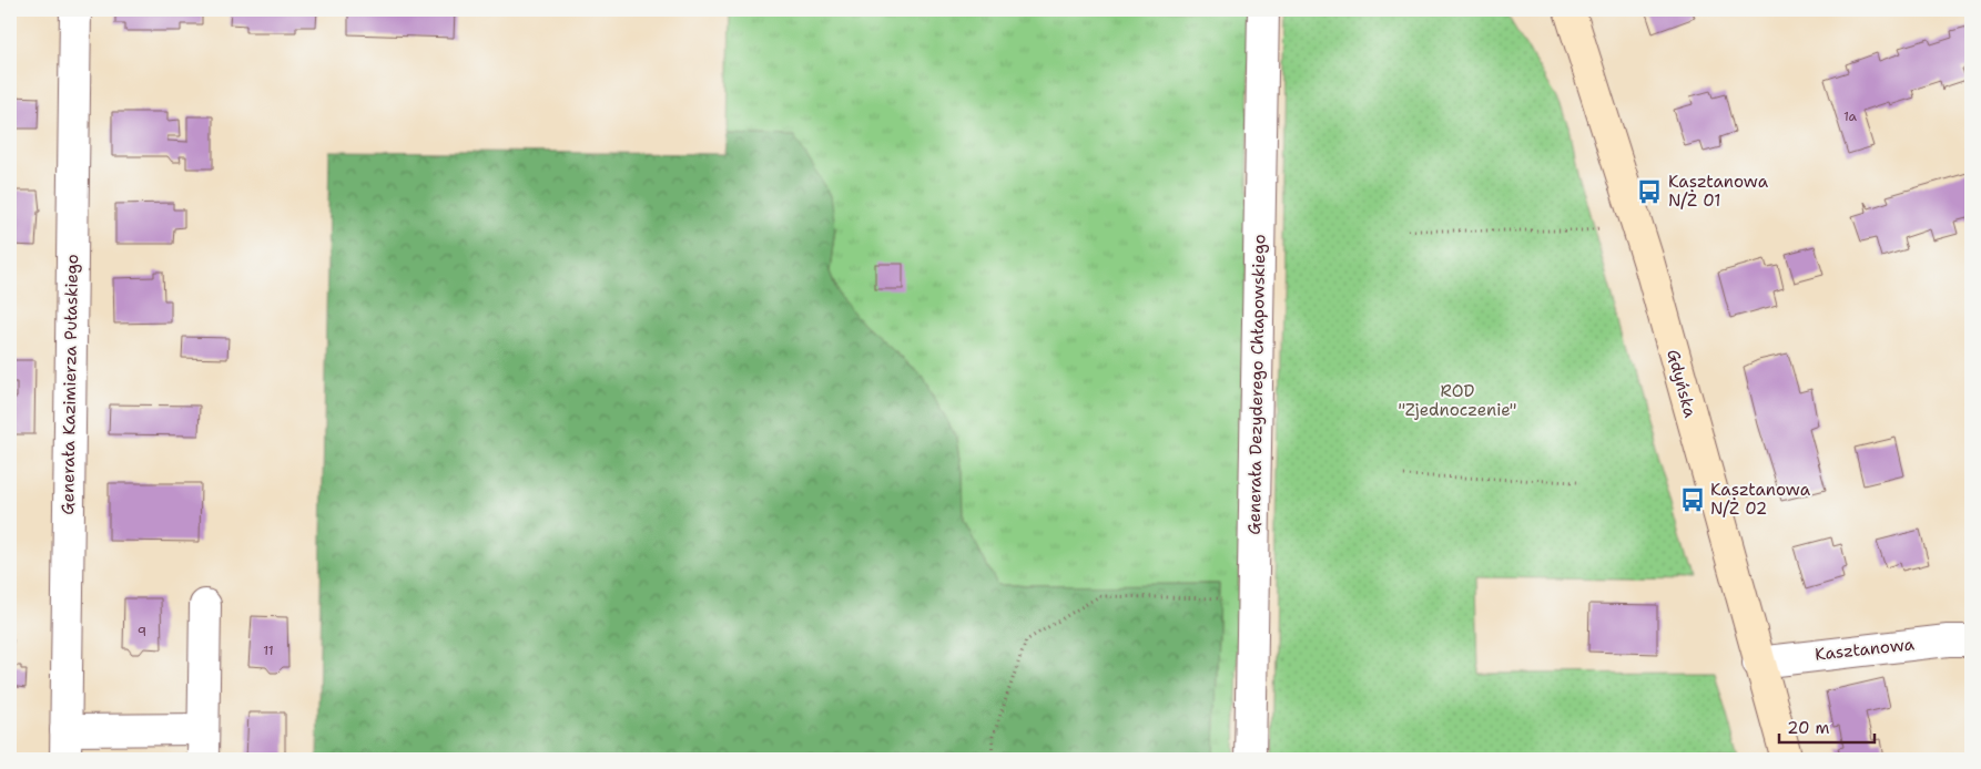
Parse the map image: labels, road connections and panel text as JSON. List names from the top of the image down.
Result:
{
  "streets": {
    "street": [
      "Gdyńska",
      "Generała Kazimierza Pułaskiego",
      "Generała Dezyderego Chłapowskiego",
      "Kasztanowa"
    ]
  },
  "crossings": [
    ["Gdyńska", "Kasztanowa"]
  ],
  "parks": ["ROD \"Zjednoczenie\""],
  "places": {
    "bus stop": ["Kasztanowa N/Ż 01", "Kasztanowa N/Ż 02"]
  },
  "house_numbers": ["1a", "9", "11"],
  "scale_bar": "20 m"
}
